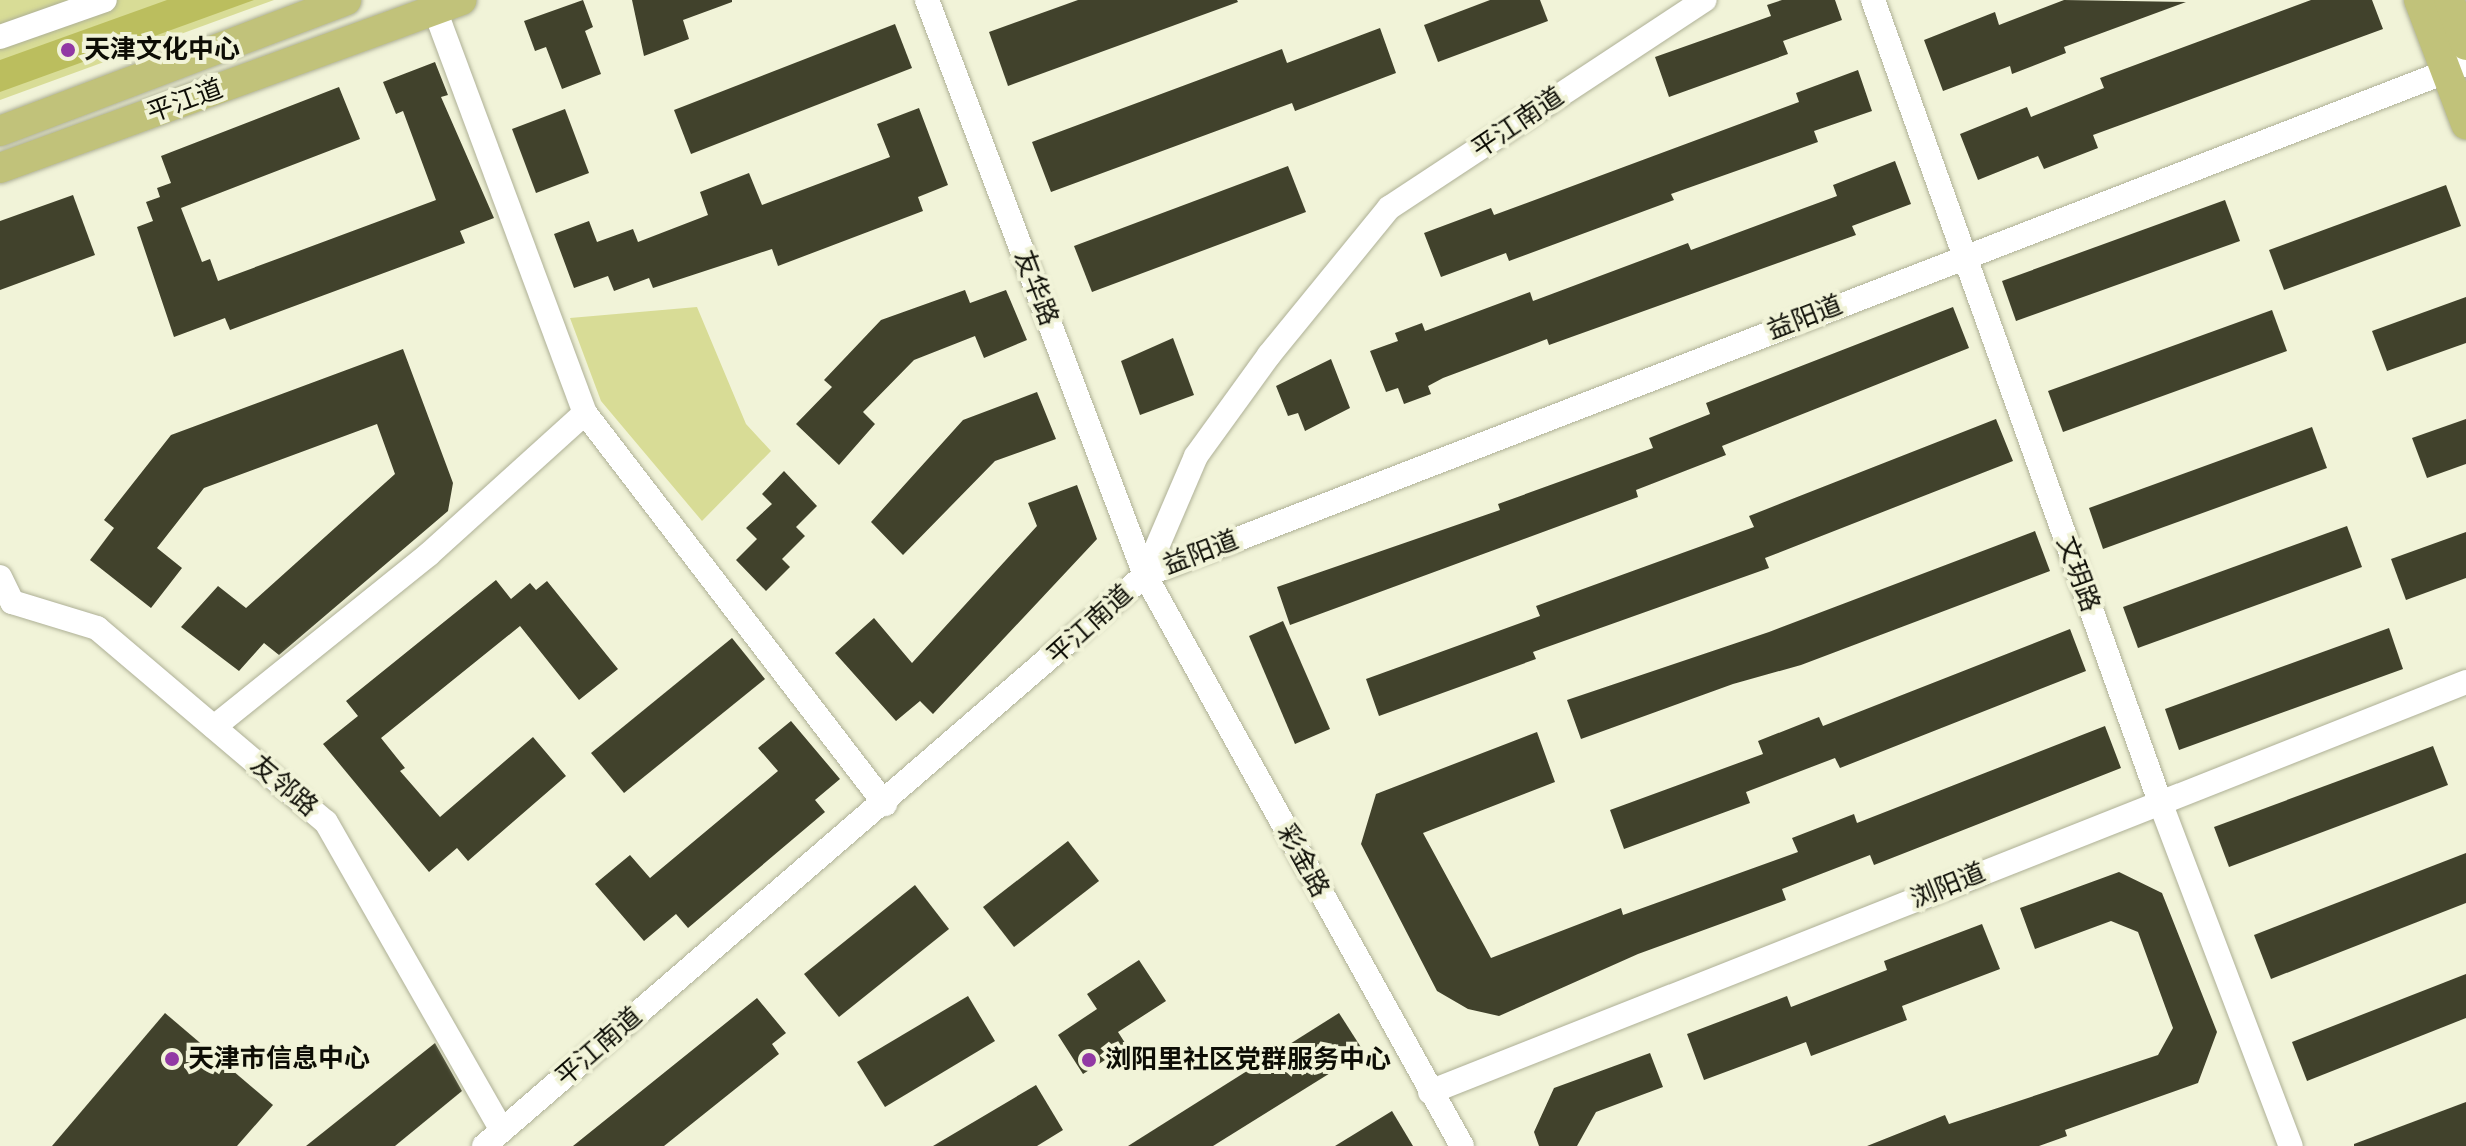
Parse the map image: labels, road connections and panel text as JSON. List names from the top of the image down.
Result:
{
  "streets": {
    "main road": ["平江道"],
    "street": [
      "平江南道",
      "友华路",
      "益阳道",
      "文玥路",
      "友邻路",
      "彩金路",
      "浏阳道"
    ]
  },
  "crossings": [
    ["平江南道", "友华路"],
    ["平江南道", "益阳道"],
    ["平江南道", "友邻路"],
    ["平江南道", "彩金路"],
    ["友华路", "益阳道"],
    ["友华路", "彩金路"],
    ["益阳道", "文玥路"],
    ["益阳道", "彩金路"],
    ["文玥路", "浏阳道"],
    ["彩金路", "浏阳道"]
  ],
  "places": ["天津文化中心", "天津市信息中心", "浏阳里社区党群服务中心"]
}
